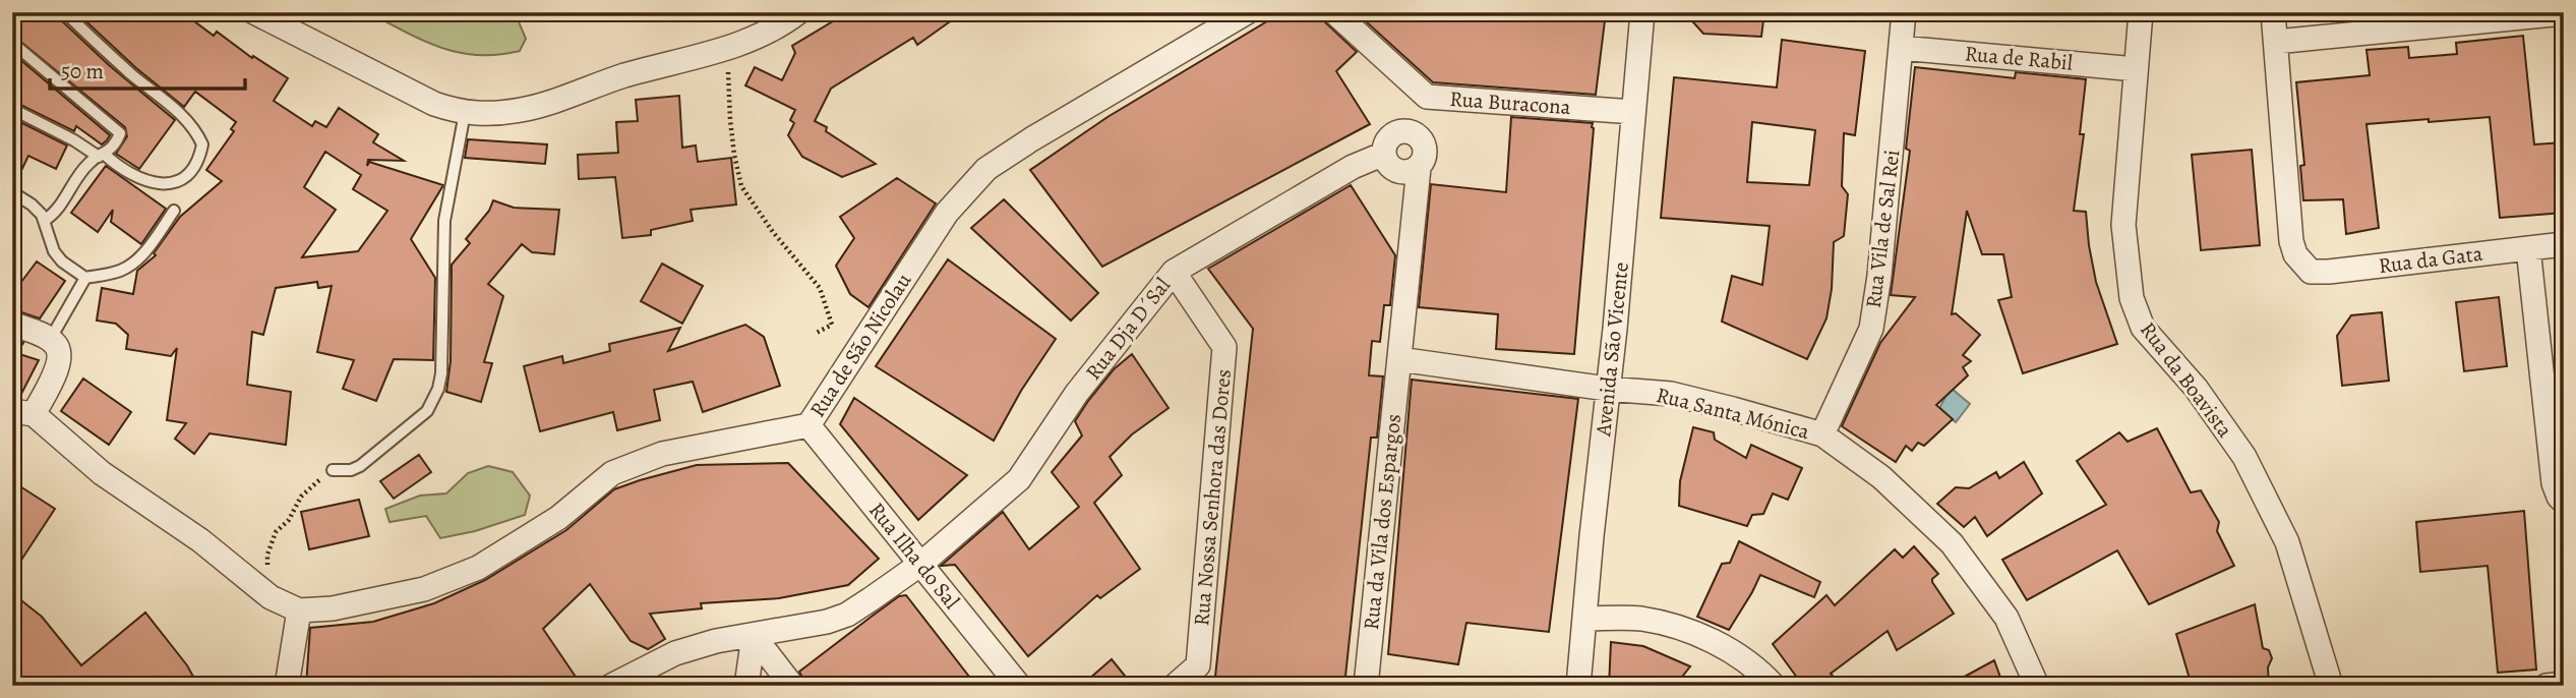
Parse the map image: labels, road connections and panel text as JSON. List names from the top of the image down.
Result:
{
  "streets": {
    "street": [
      "Rua de Rabil",
      "Rua Buracona",
      "Rua Vila de Sal Rei",
      "Rua da Gata",
      "Rua Dja D´Sal",
      "Rua de São Nicolau",
      "Avenida São Vicente",
      "Rua da Boavista",
      "Rua Santa Mónica",
      "Rua Nossa Senhora das Dores",
      "Rua da Vila dos Espargos",
      "Rua Ilha do Sal"
    ]
  },
  "crossings": [
    ["Rua de Rabil", "Rua Vila de Sal Rei"],
    ["Rua de Rabil", "Rua da Boavista"],
    ["Rua Buracona", "Avenida São Vicente"],
    ["Rua Vila de Sal Rei", "Rua Santa Mónica"],
    ["Rua Dja D´Sal", "Rua Nossa Senhora das Dores"],
    ["Rua Dja D´Sal", "Rua da Vila dos Espargos"],
    ["Rua Dja D´Sal", "Rua Ilha do Sal"],
    ["Rua de São Nicolau", "Rua Ilha do Sal"],
    ["Avenida São Vicente", "Rua Santa Mónica"],
    ["Rua Santa Mónica", "Rua da Vila dos Espargos"]
  ],
  "scale_bar": "50 m"
}
